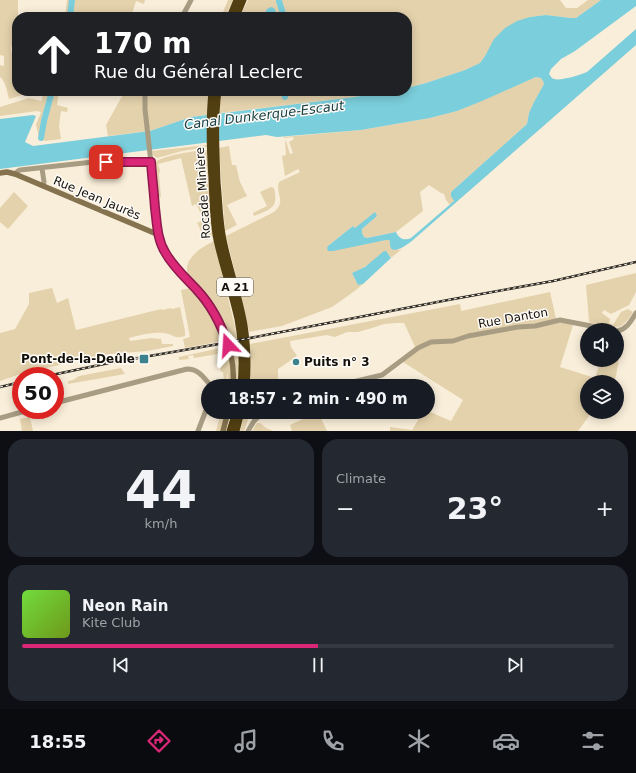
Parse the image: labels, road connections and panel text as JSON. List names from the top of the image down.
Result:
{
  "streets": {
    "highway": ["Rocade Minière", "A 21"],
    "main road": ["Rue Jean Jaurès"],
    "street": ["Rue Danton"]
  },
  "water": ["Canal Dunkerque-Escaut"],
  "places": {
    "transit": ["Pont-de-la-Deûle"],
    "other": ["Puits n° 3"]
  },
  "page": {
    "turn": ["170 m", "Rue du Général Leclerc"],
    "limit": "50",
    "trip": "18:57 · 2 min · 490 m",
    "tile": [
      ["44", "km/h"],
      "Climate"
    ],
    "heat": ["−", "23°", "+"],
    "song": ["Neon Rain", "Kite Club"],
    "tabs": "18:55"
  }
}
